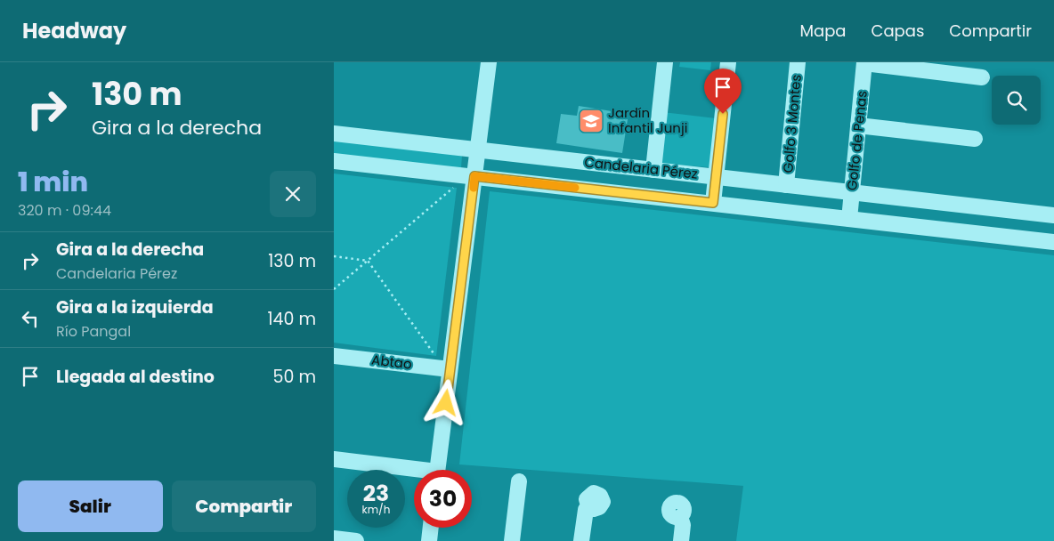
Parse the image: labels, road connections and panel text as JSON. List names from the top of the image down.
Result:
{
  "streets": {
    "street": [
      "Golfo 3 Montes",
      "Golfo de Penas",
      "Candelaria Pérez",
      "Abtao"
    ]
  },
  "crossings": [
    ["Golfo 3 Montes", "Candelaria Pérez"],
    ["Golfo de Penas", "Candelaria Pérez"]
  ],
  "places": {
    "school or university": ["Jardín Infantil Junji"]
  },
  "page": {
    "header": "Headway",
    "nav": ["Mapa", "Capas", "Compartir"],
    "turn": ["130 m", "Gira a la derecha"],
    "heading": ["1 min", "320 m · 09:44"],
    "list": [
      {
        "name": "Gira a la derecha",
        "note": "Candelaria Pérez",
        "value": "130 m"
      },
      {
        "name": "Gira a la izquierda",
        "note": "Río Pangal",
        "value": "140 m"
      },
      {
        "name": "Llegada al destino",
        "value": "50 m"
      }
    ],
    "speed": "23 km/h",
    "limit": "30",
    "buttons": ["Salir", "Compartir"]
  }
}
